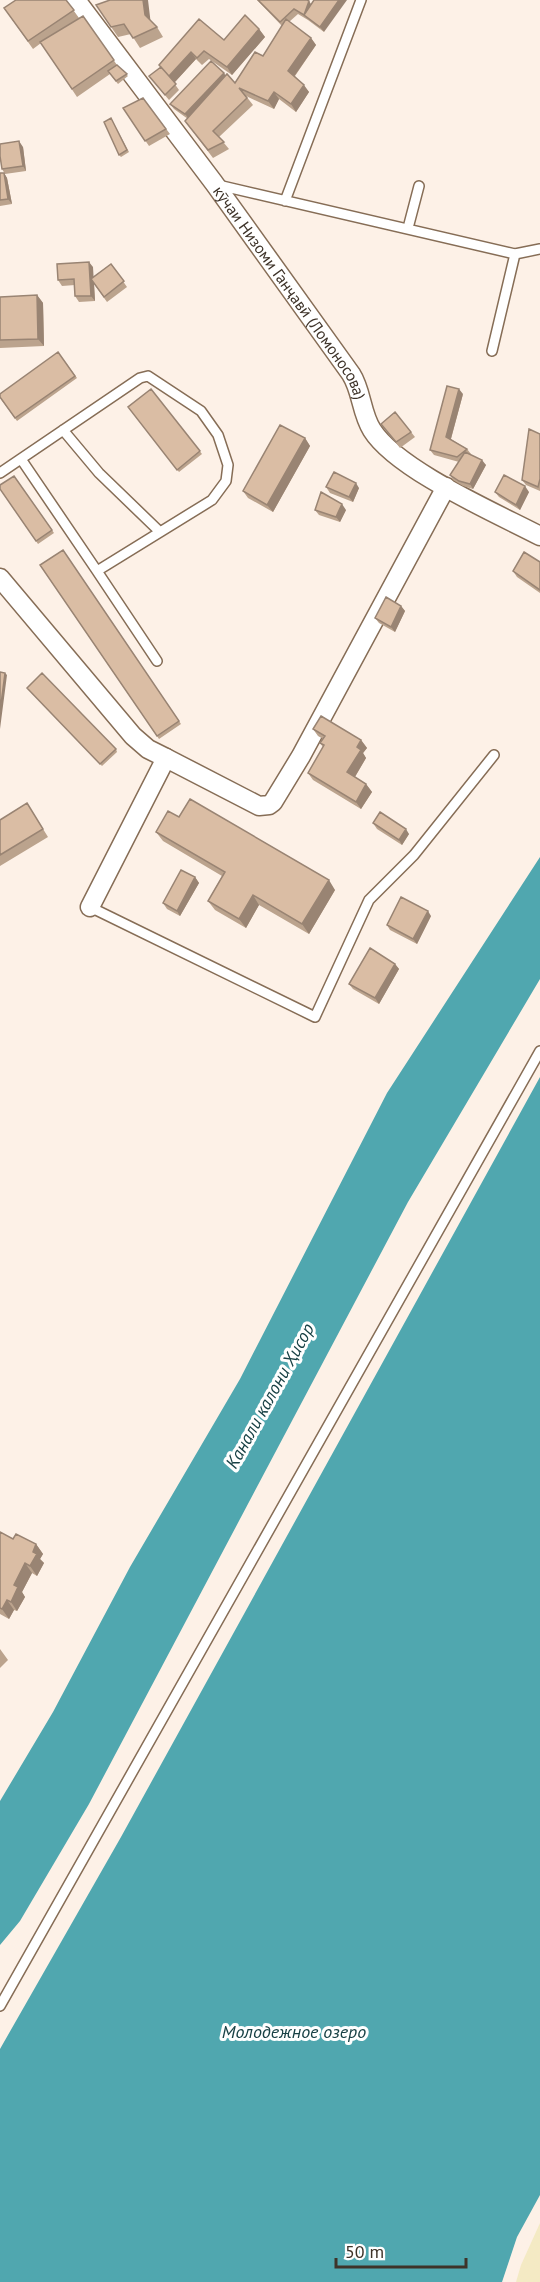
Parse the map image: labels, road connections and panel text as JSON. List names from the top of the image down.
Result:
{
  "streets": {
    "street": ["кӯчаи Низоми Ганҷавӣ (Ломоносова)"]
  },
  "water": ["Канали калони Ҳисор", "Молодежное озеро"],
  "scale_bar": "50 m"
}
